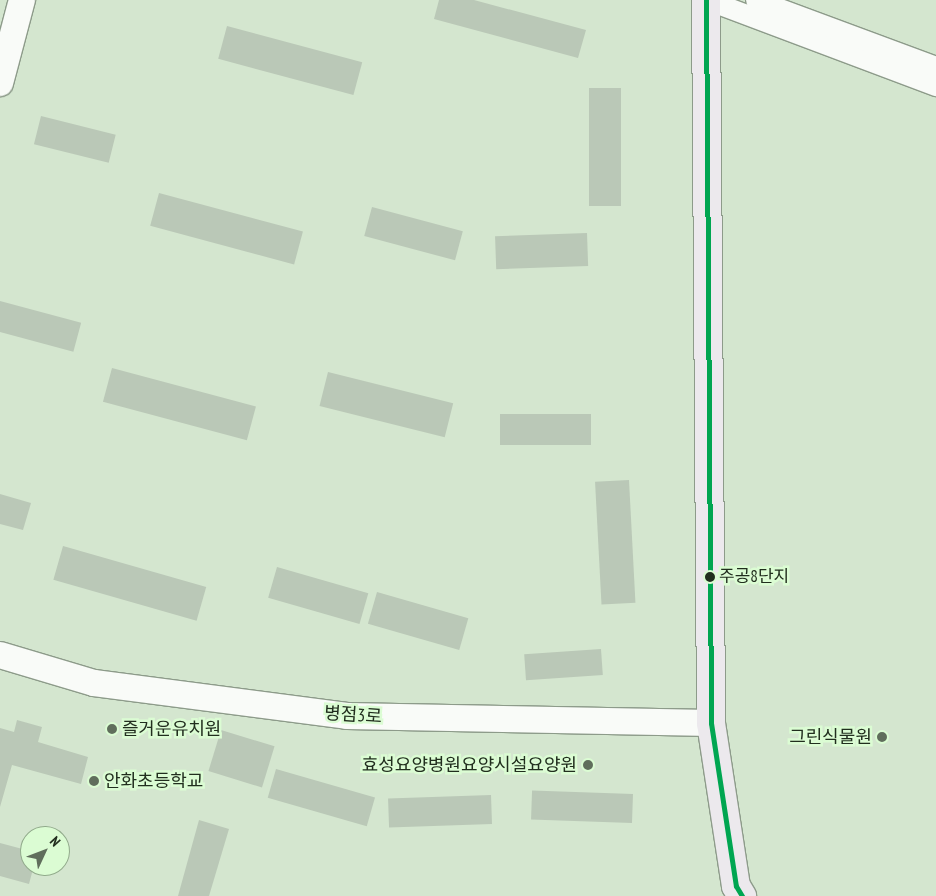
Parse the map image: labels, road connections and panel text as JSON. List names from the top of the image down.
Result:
{
  "streets": {
    "street": ["병점3로"]
  },
  "places": [
    "주공8단지",
    "즐거운유치원",
    "그린식물원",
    "효성요양병원요양시설요양원",
    "안화초등학교"
  ],
  "north": "top right"
}
